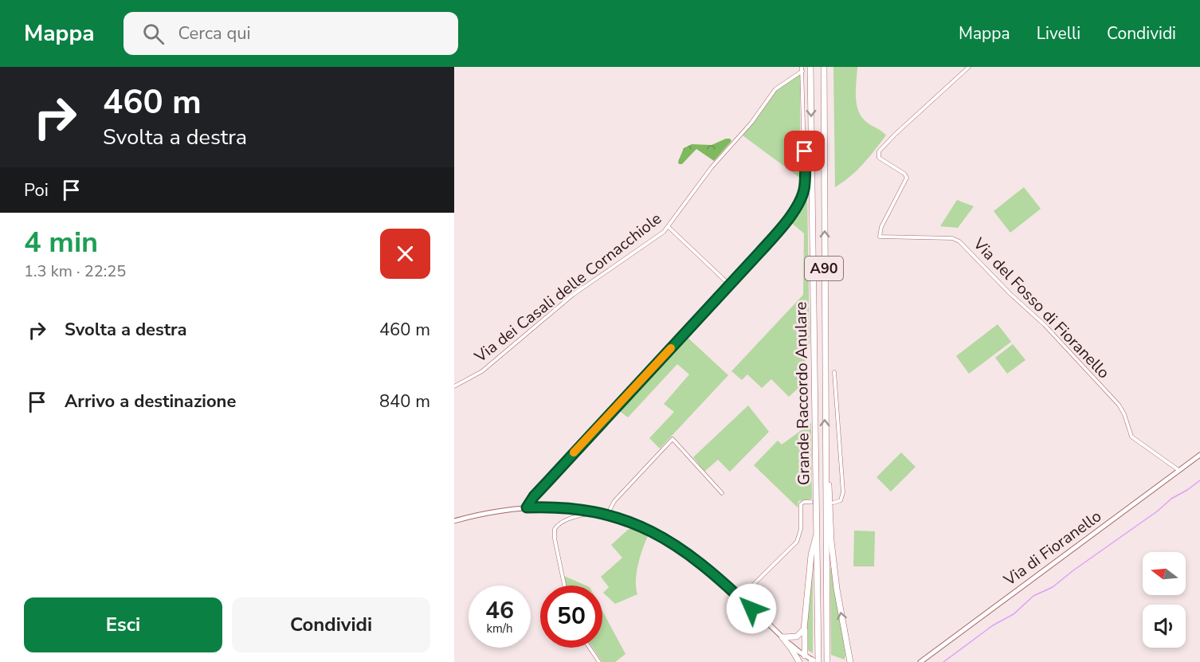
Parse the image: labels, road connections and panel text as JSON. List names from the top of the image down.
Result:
{
  "streets": {
    "highway": ["A90", "Grande Raccordo Anulare"],
    "main road": ["Via di Fioranello"],
    "street": ["Via dei Casali delle Cornacchiole", "Via del Fosso di Fioranello"]
  },
  "crossings": [
    ["Via del Fosso di Fioranello", "Via di Fioranello"]
  ],
  "north": "left",
  "page": {
    "header": "Mappa",
    "search": "Cerca qui",
    "nav": ["Mappa", "Livelli", "Condividi"],
    "turn": ["460 m", "Svolta a destra"],
    "then": "Poi",
    "heading": ["4 min", "1.3 km · 22:25"],
    "list": [
      {
        "name": "Svolta a destra",
        "value": "460 m"
      },
      {
        "name": "Arrivo a destinazione",
        "value": "840 m"
      }
    ],
    "speed": "46 km/h",
    "limit": "50",
    "buttons": ["Esci", "Condividi"]
  }
}
